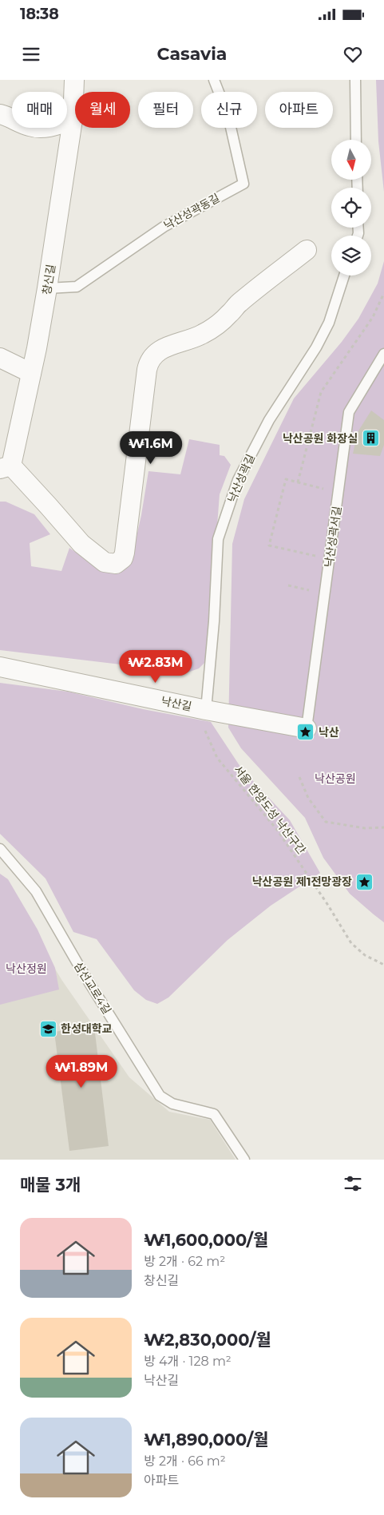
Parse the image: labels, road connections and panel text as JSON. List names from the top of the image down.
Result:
{
  "streets": {
    "street": ["창신길", "낙산길"],
    "lane": [
      "낙산성곽동길",
      "낙산성곽길",
      "낙산성곽서길",
      "삼선교로4길"
    ],
    "path": ["서울 한양도성 낙산구간"]
  },
  "crossings": [
    ["낙산성곽동길", "창신길"],
    ["낙산성곽길", "낙산길"],
    ["낙산성곽길", "서울 한양도성 낙산구간"],
    ["낙산성곽서길", "낙산길"],
    ["낙산길", "서울 한양도성 낙산구간"]
  ],
  "parks": ["낙산공원", "낙산정원"],
  "places": {
    "building": ["낙산공원 화장실"],
    "place": ["낙산", "낙산공원 제1전망광장"],
    "school or university": ["한성대학교"]
  },
  "north": "bottom",
  "page": {
    "status": "18:38",
    "header": "Casavia",
    "chip": [
      "매매",
      "월세",
      "필터",
      "신규",
      "아파트"
    ],
    "price": ["₩1.6M", "₩2.83M", "₩1.89M"],
    "heading": "매물 3개",
    "list": [
      {
        "name": "₩1,600,000/월",
        "note": "방 2개 · 62 m² · 창신길"
      },
      {
        "name": "₩2,830,000/월",
        "note": "방 4개 · 128 m² · 낙산길"
      },
      {
        "name": "₩1,890,000/월",
        "note": "방 2개 · 66 m² · 아파트"
      }
    ]
  }
}
